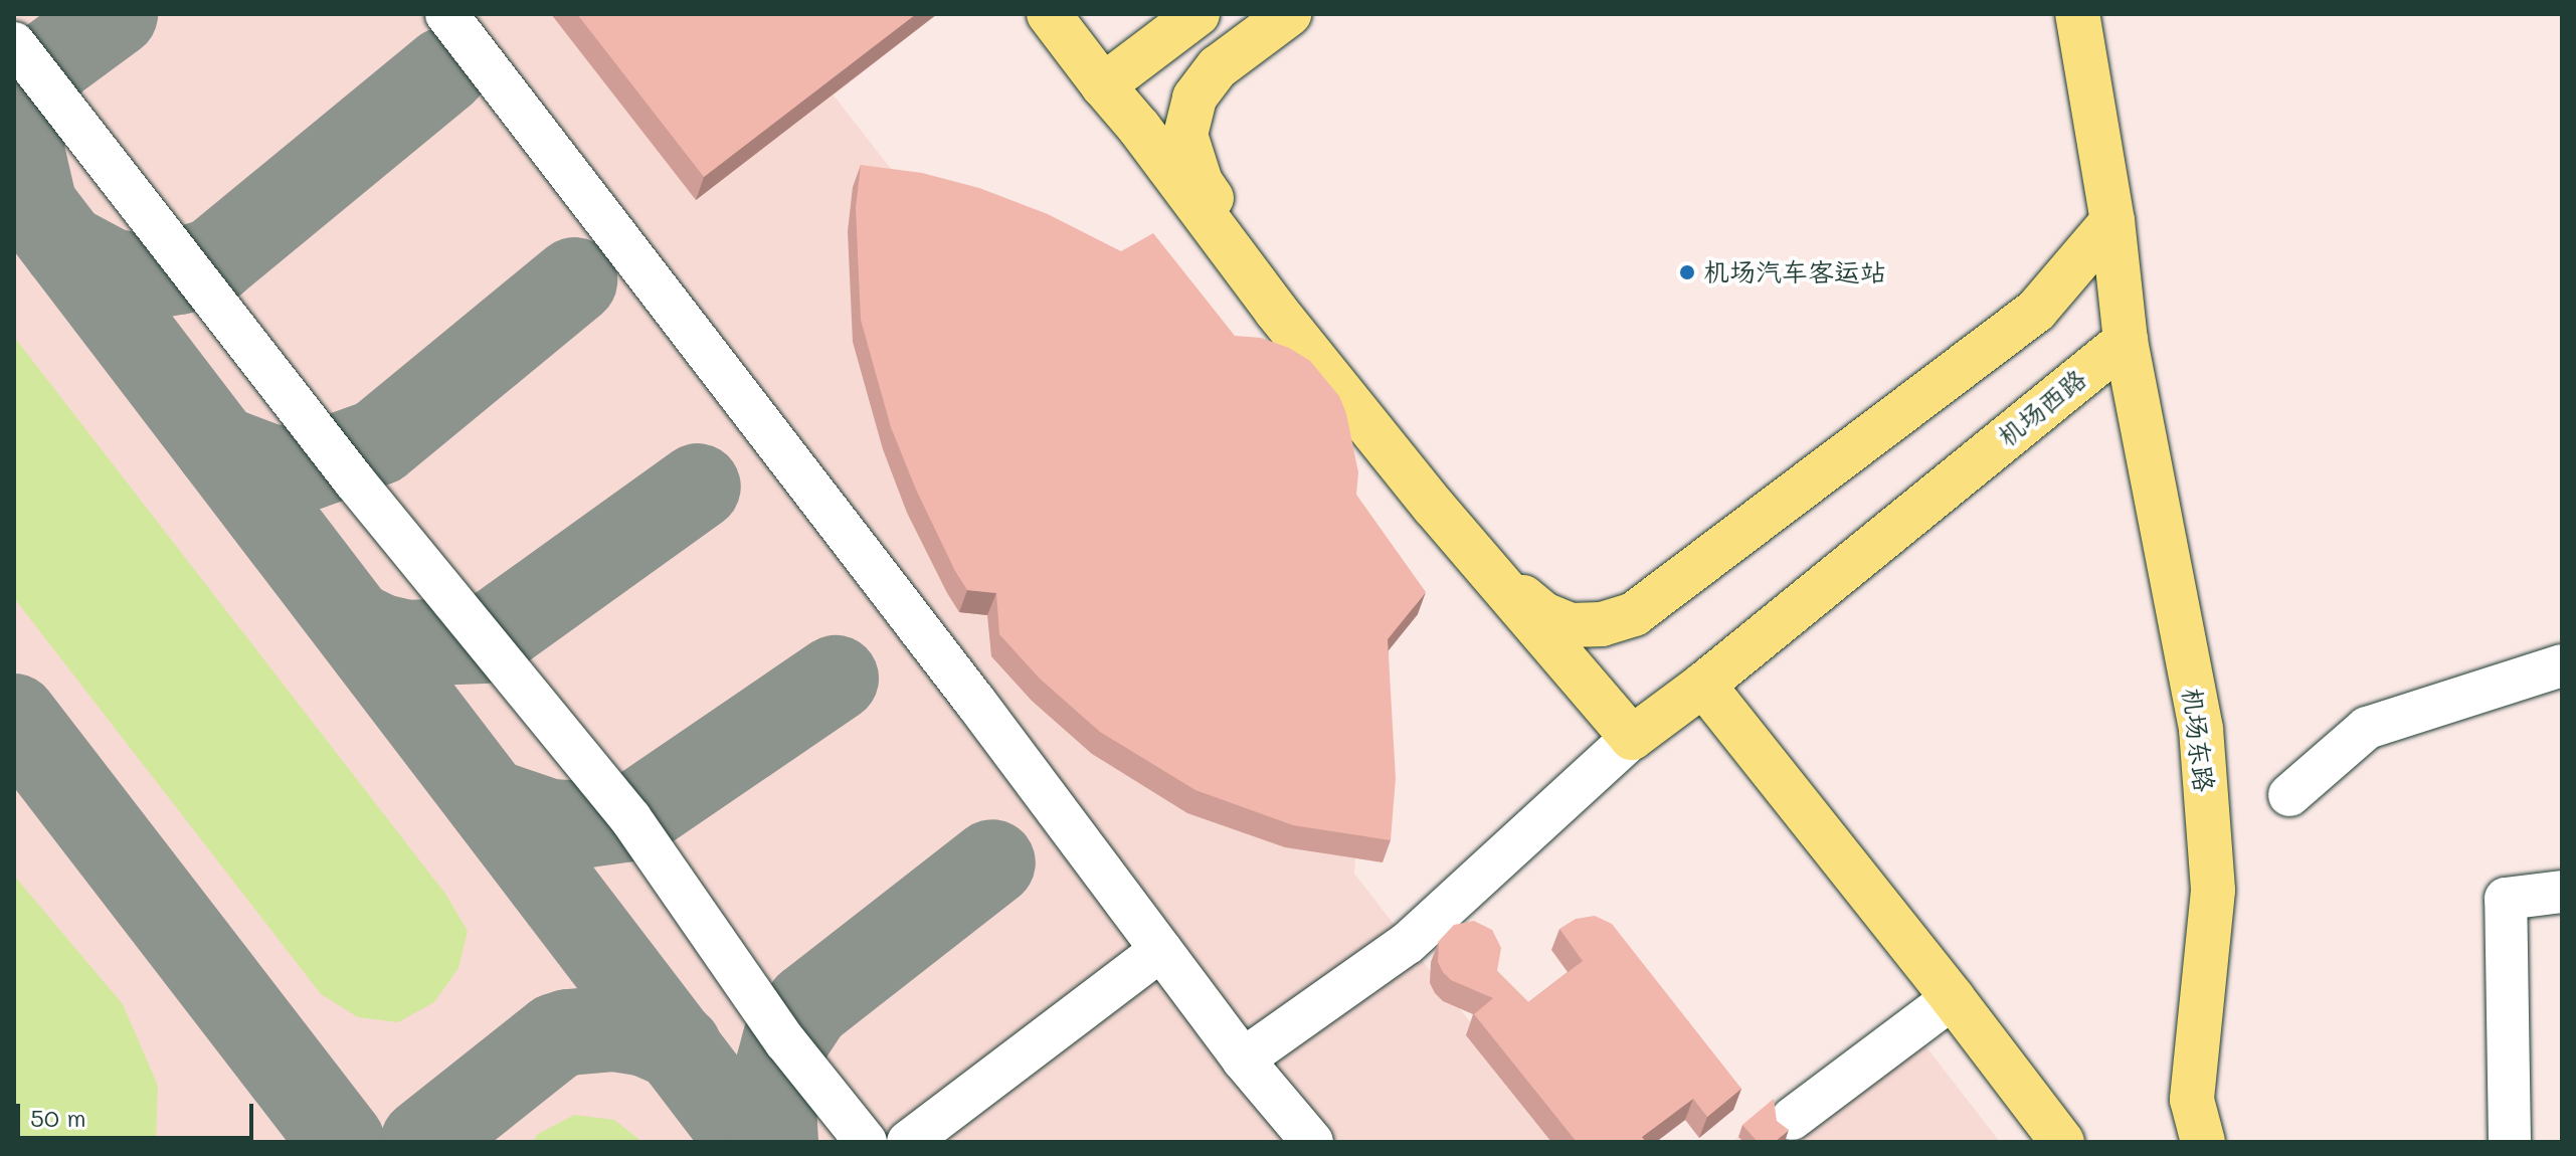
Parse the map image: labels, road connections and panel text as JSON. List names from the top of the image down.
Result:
{
  "streets": {
    "main road": ["机场西路", "机场东路"]
  },
  "crossings": [
    ["机场西路", "机场东路"]
  ],
  "places": ["机场汽车客运站"],
  "scale_bar": "50 m"
}
